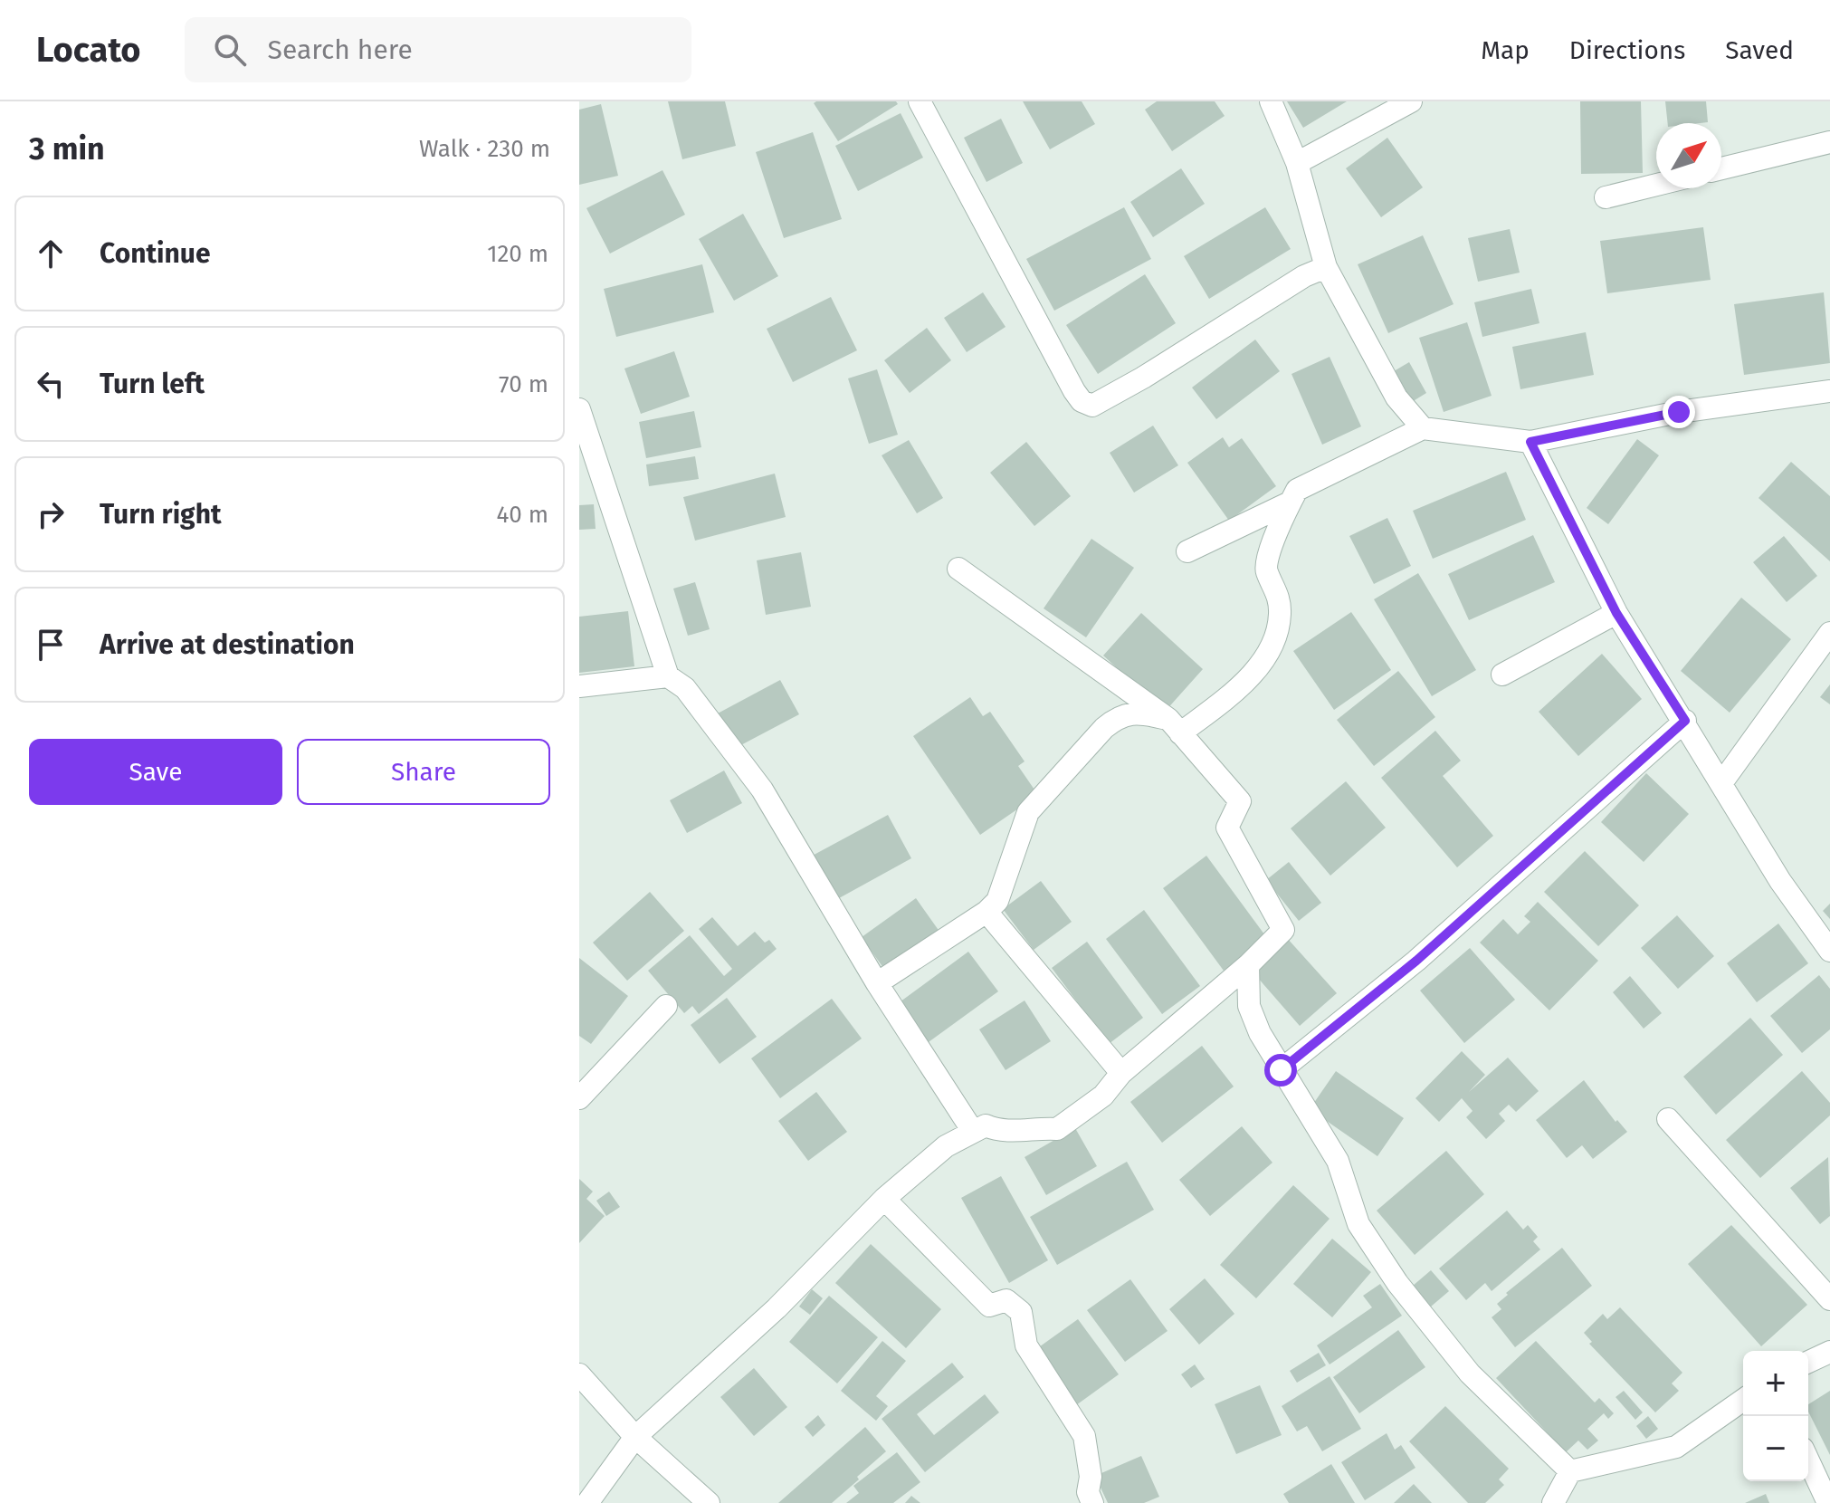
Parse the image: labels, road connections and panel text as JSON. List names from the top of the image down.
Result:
{
  "north": "top right",
  "page": {
    "header": "Locato",
    "search": "Search here",
    "nav": ["Map", "Directions", "Saved"],
    "heading": ["3 min", "Walk · 230 m"],
    "list": [
      ["Continue", "120 m"],
      ["Turn left", "70 m"],
      ["Turn right", "40 m"],
      "Arrive at destination"
    ],
    "buttons": ["Save", "Share"],
    "map_buttons": ["+", "−"]
  }
}
